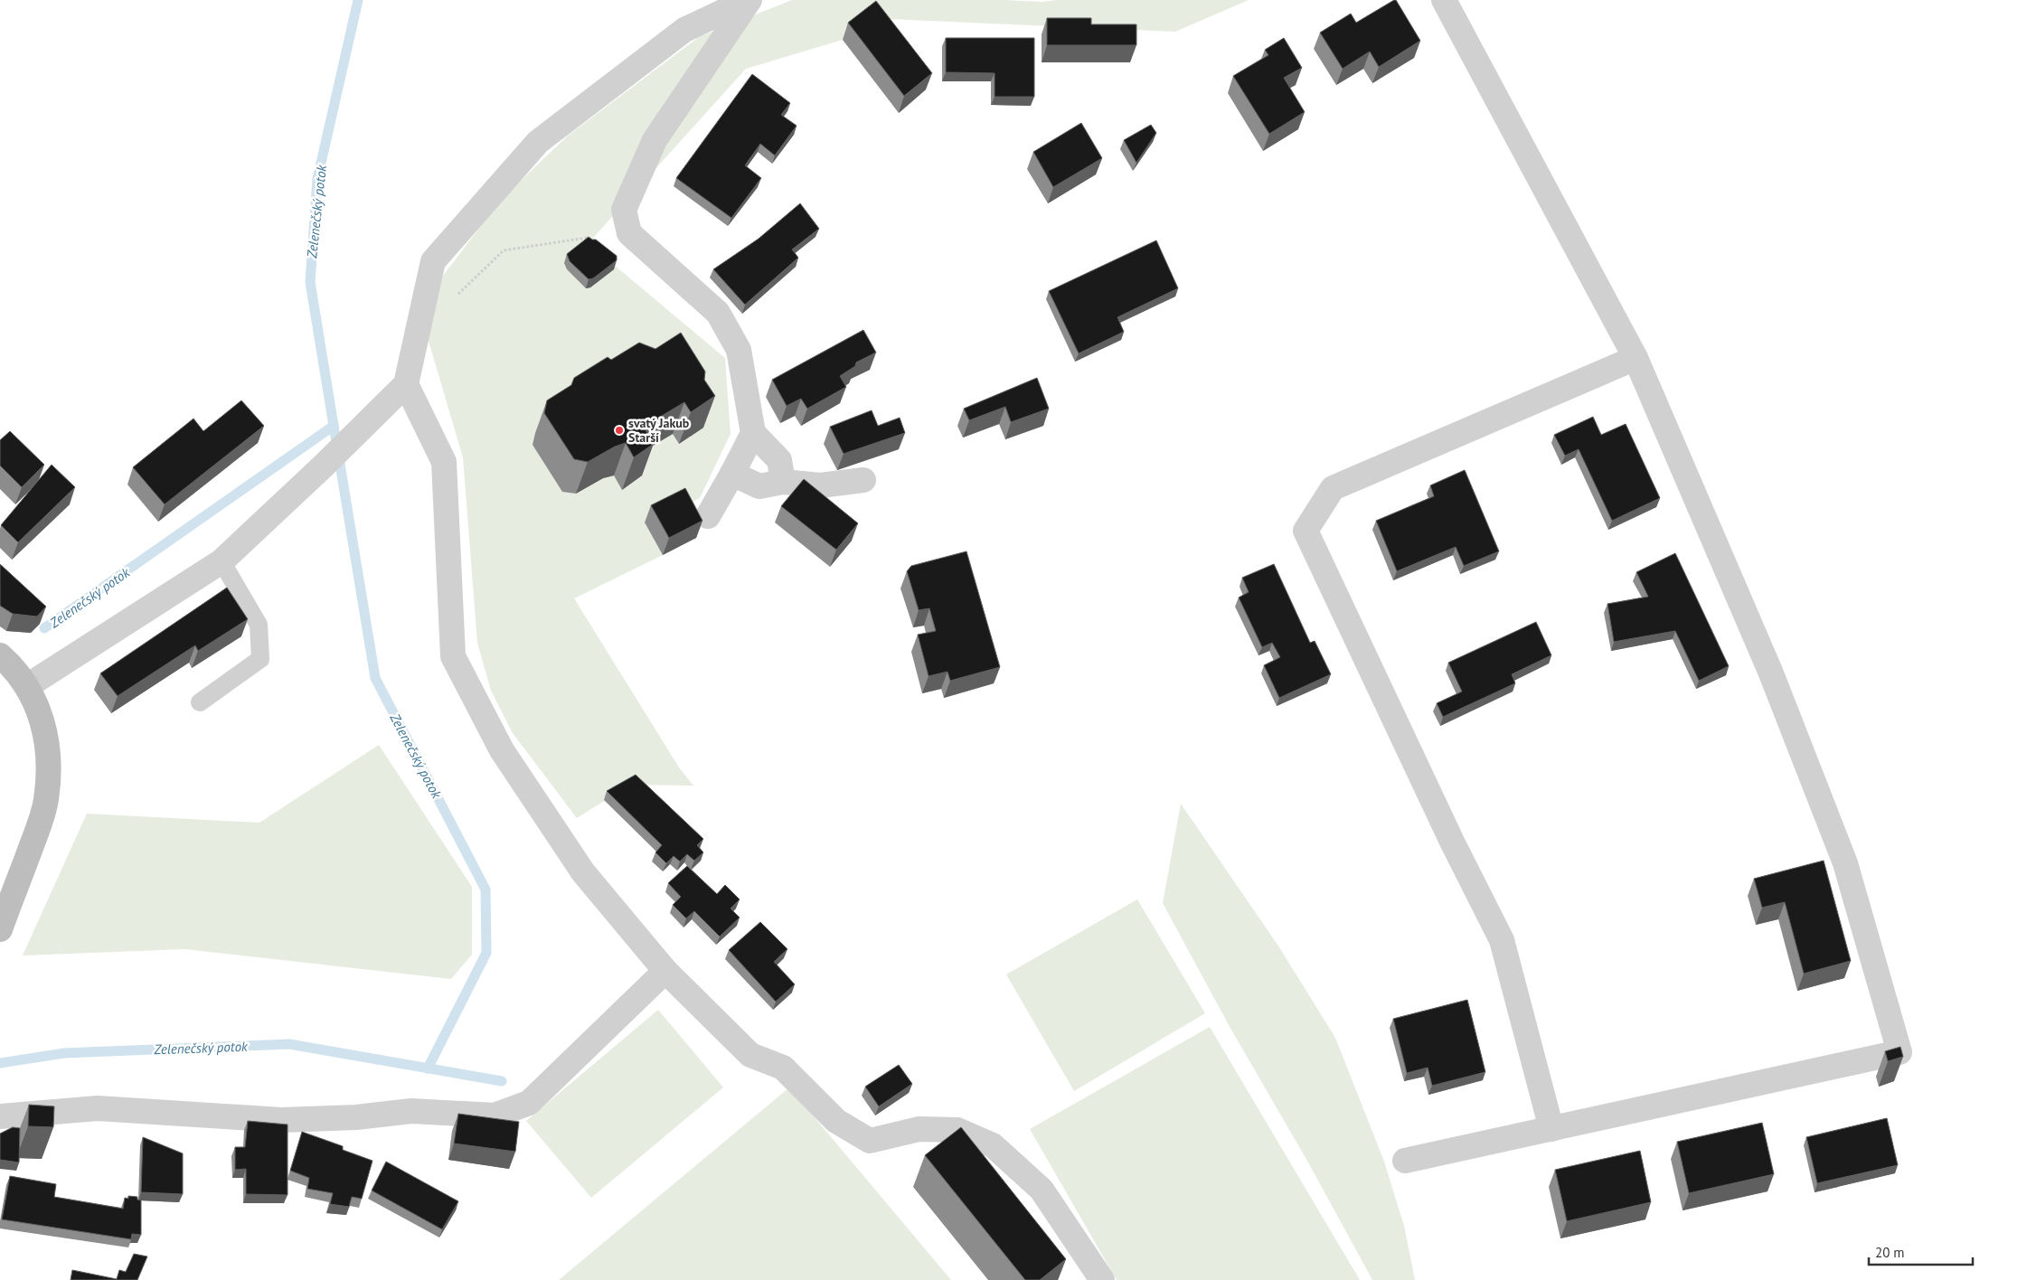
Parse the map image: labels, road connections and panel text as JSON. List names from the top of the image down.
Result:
{
  "water": ["Zelenečský potok"],
  "places": ["svatý Jakub Starší"],
  "scale_bar": "20 m"
}
